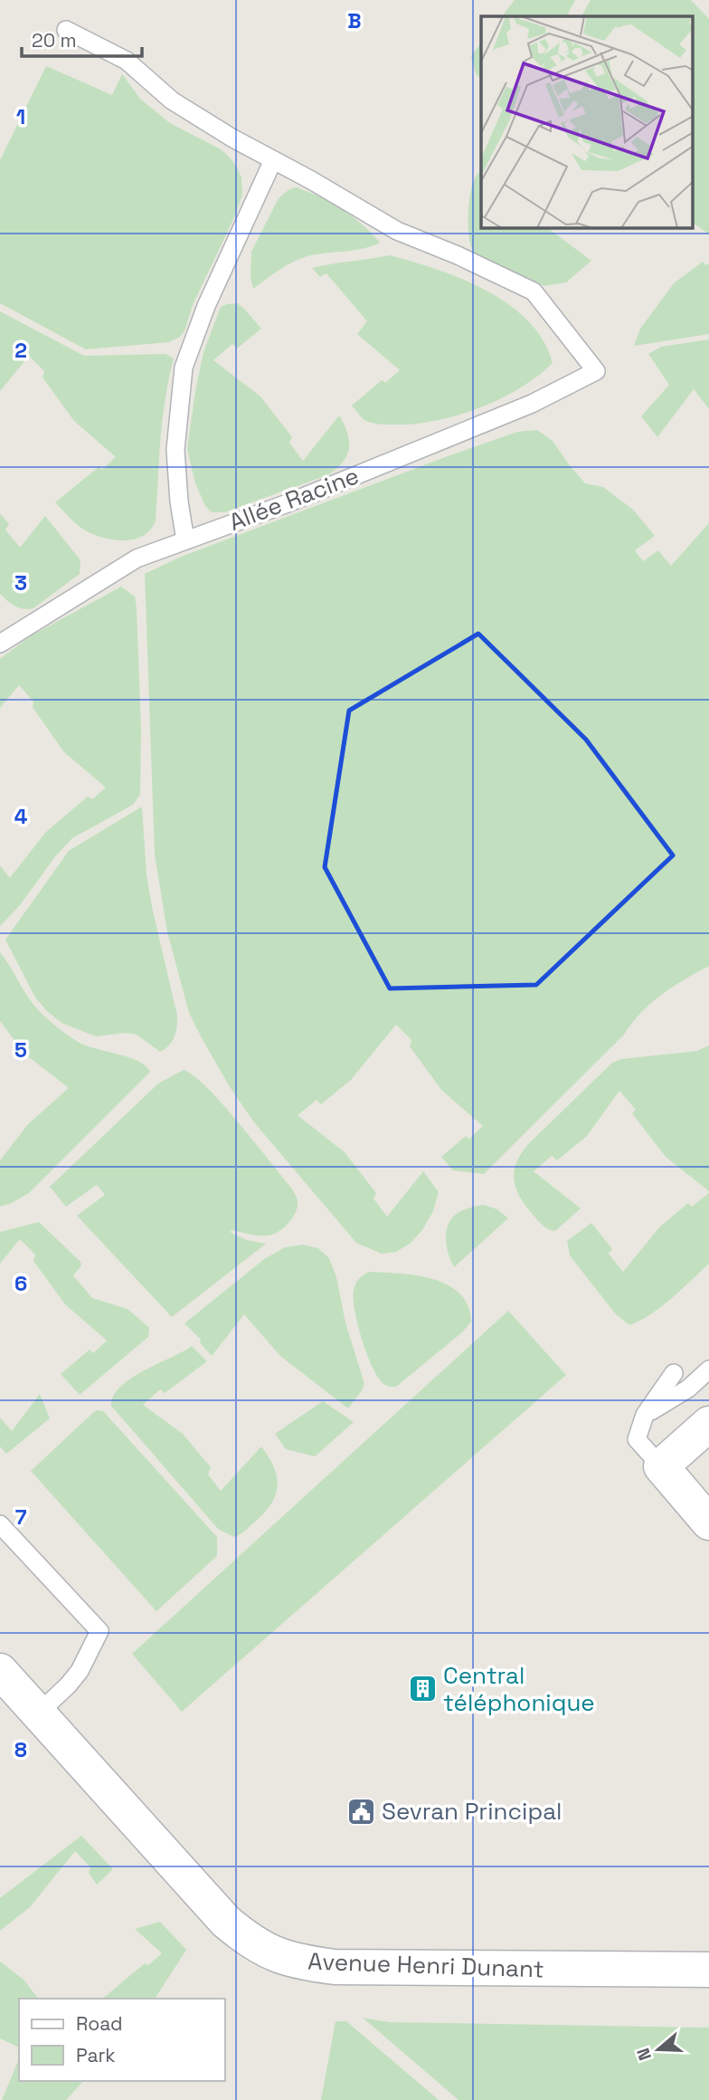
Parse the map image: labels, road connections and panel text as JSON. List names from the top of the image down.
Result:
{
  "streets": {
    "street": ["Avenue Henri Dunant"],
    "lane": ["Allée Racine"]
  },
  "places": {
    "building": ["Central téléphonique"],
    "public building": ["Sevran Principal"]
  },
  "legend": ["Road", "Park"],
  "scale_bar": "20 m",
  "north": "left",
  "grid": {
    "columns": ["B"],
    "rows": [
      "1",
      "2",
      "3",
      "4",
      "5",
      "6",
      "7",
      "8"
    ]
  }
}
